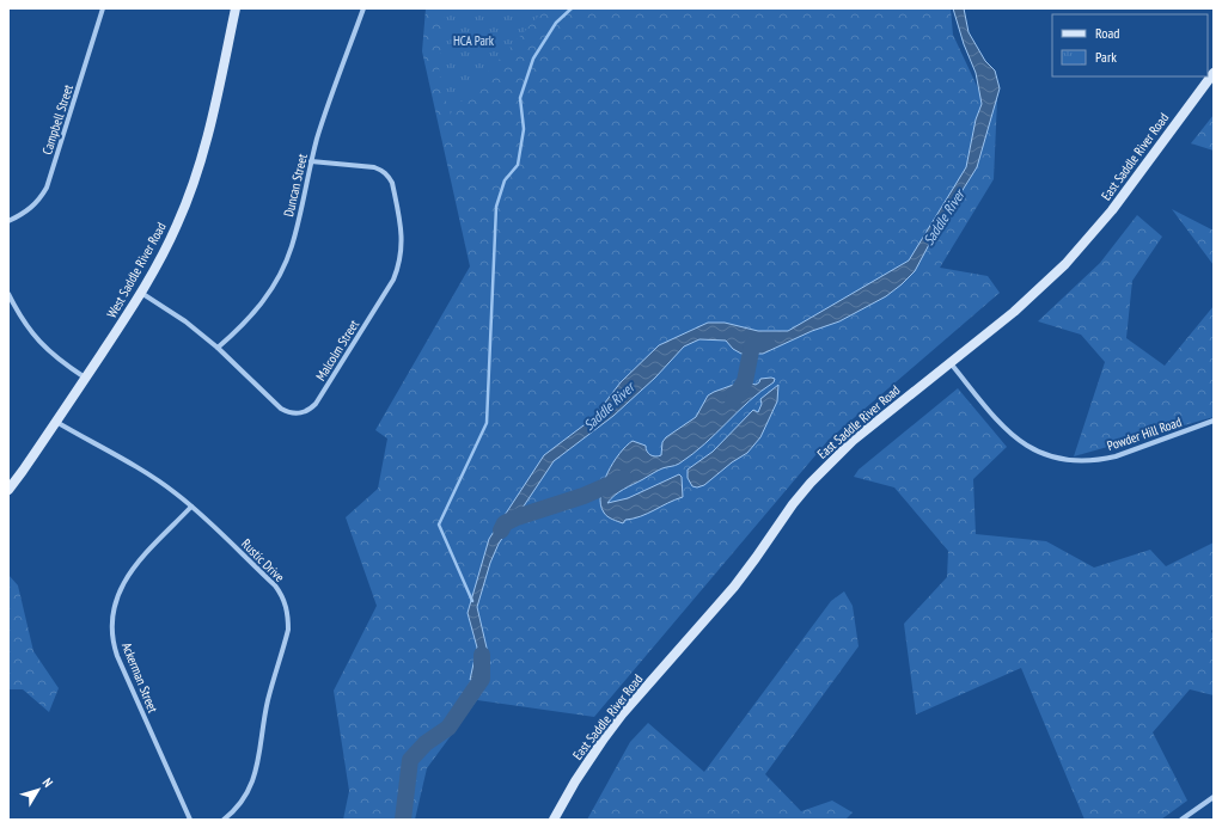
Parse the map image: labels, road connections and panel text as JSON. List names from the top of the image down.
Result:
{
  "streets": {
    "street": [
      "Campbell Street",
      "East Saddle River Road",
      "Duncan Street",
      "West Saddle River Road",
      "Malcolm Street",
      "Powder Hill Road",
      "Rustic Drive",
      "Ackerman Street"
    ]
  },
  "crossings": [
    ["East Saddle River Road", "Powder Hill Road"],
    ["Duncan Street", "Malcolm Street"],
    ["West Saddle River Road", "Malcolm Street"],
    ["West Saddle River Road", "Rustic Drive"],
    ["Rustic Drive", "Ackerman Street"]
  ],
  "water": ["Saddle River"],
  "parks": ["HCA Park"],
  "legend": ["Road", "Park"],
  "north": "top right"
}
